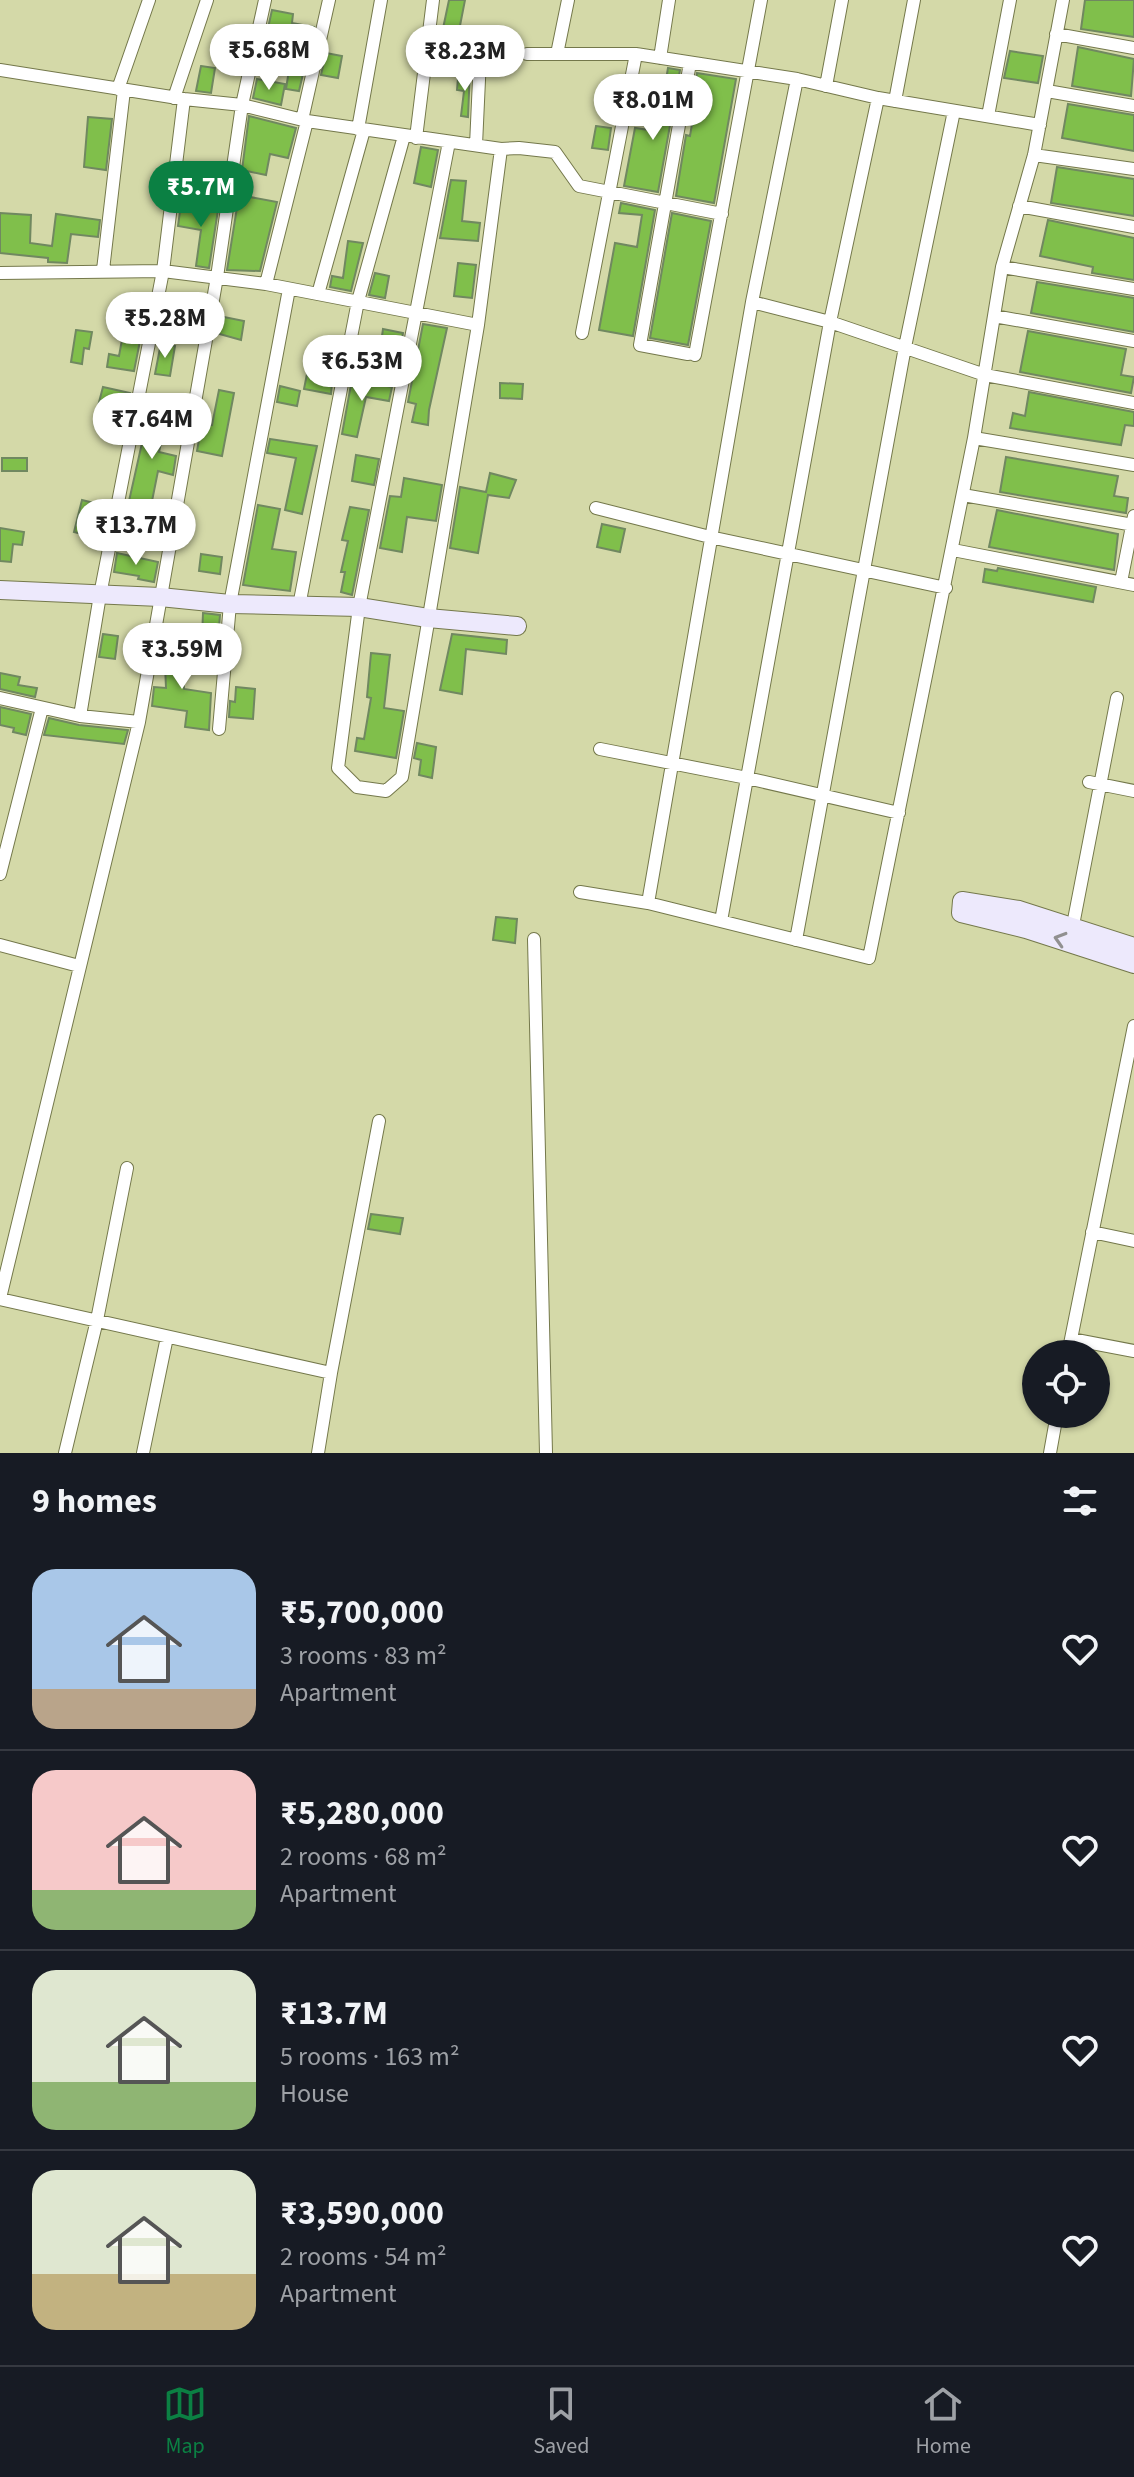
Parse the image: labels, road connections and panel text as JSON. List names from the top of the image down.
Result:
{
  "page": {
    "price": [
      "₹5.68M",
      "₹8.23M",
      "₹8.01M",
      "₹5.7M",
      "₹5.28M",
      "₹6.53M",
      "₹7.64M",
      "₹13.7M",
      "₹3.59M"
    ],
    "heading": "9 homes",
    "list": [
      {
        "name": "₹5,700,000",
        "note": "3 rooms · 83 m² · Apartment"
      },
      {
        "name": "₹5,280,000",
        "note": "2 rooms · 68 m² · Apartment"
      },
      {
        "name": "₹13.7M",
        "note": "5 rooms · 163 m² · House"
      },
      {
        "name": "₹3,590,000",
        "note": "2 rooms · 54 m² · Apartment"
      }
    ],
    "tabs": ["Map", "Saved", "Home"]
  }
}
